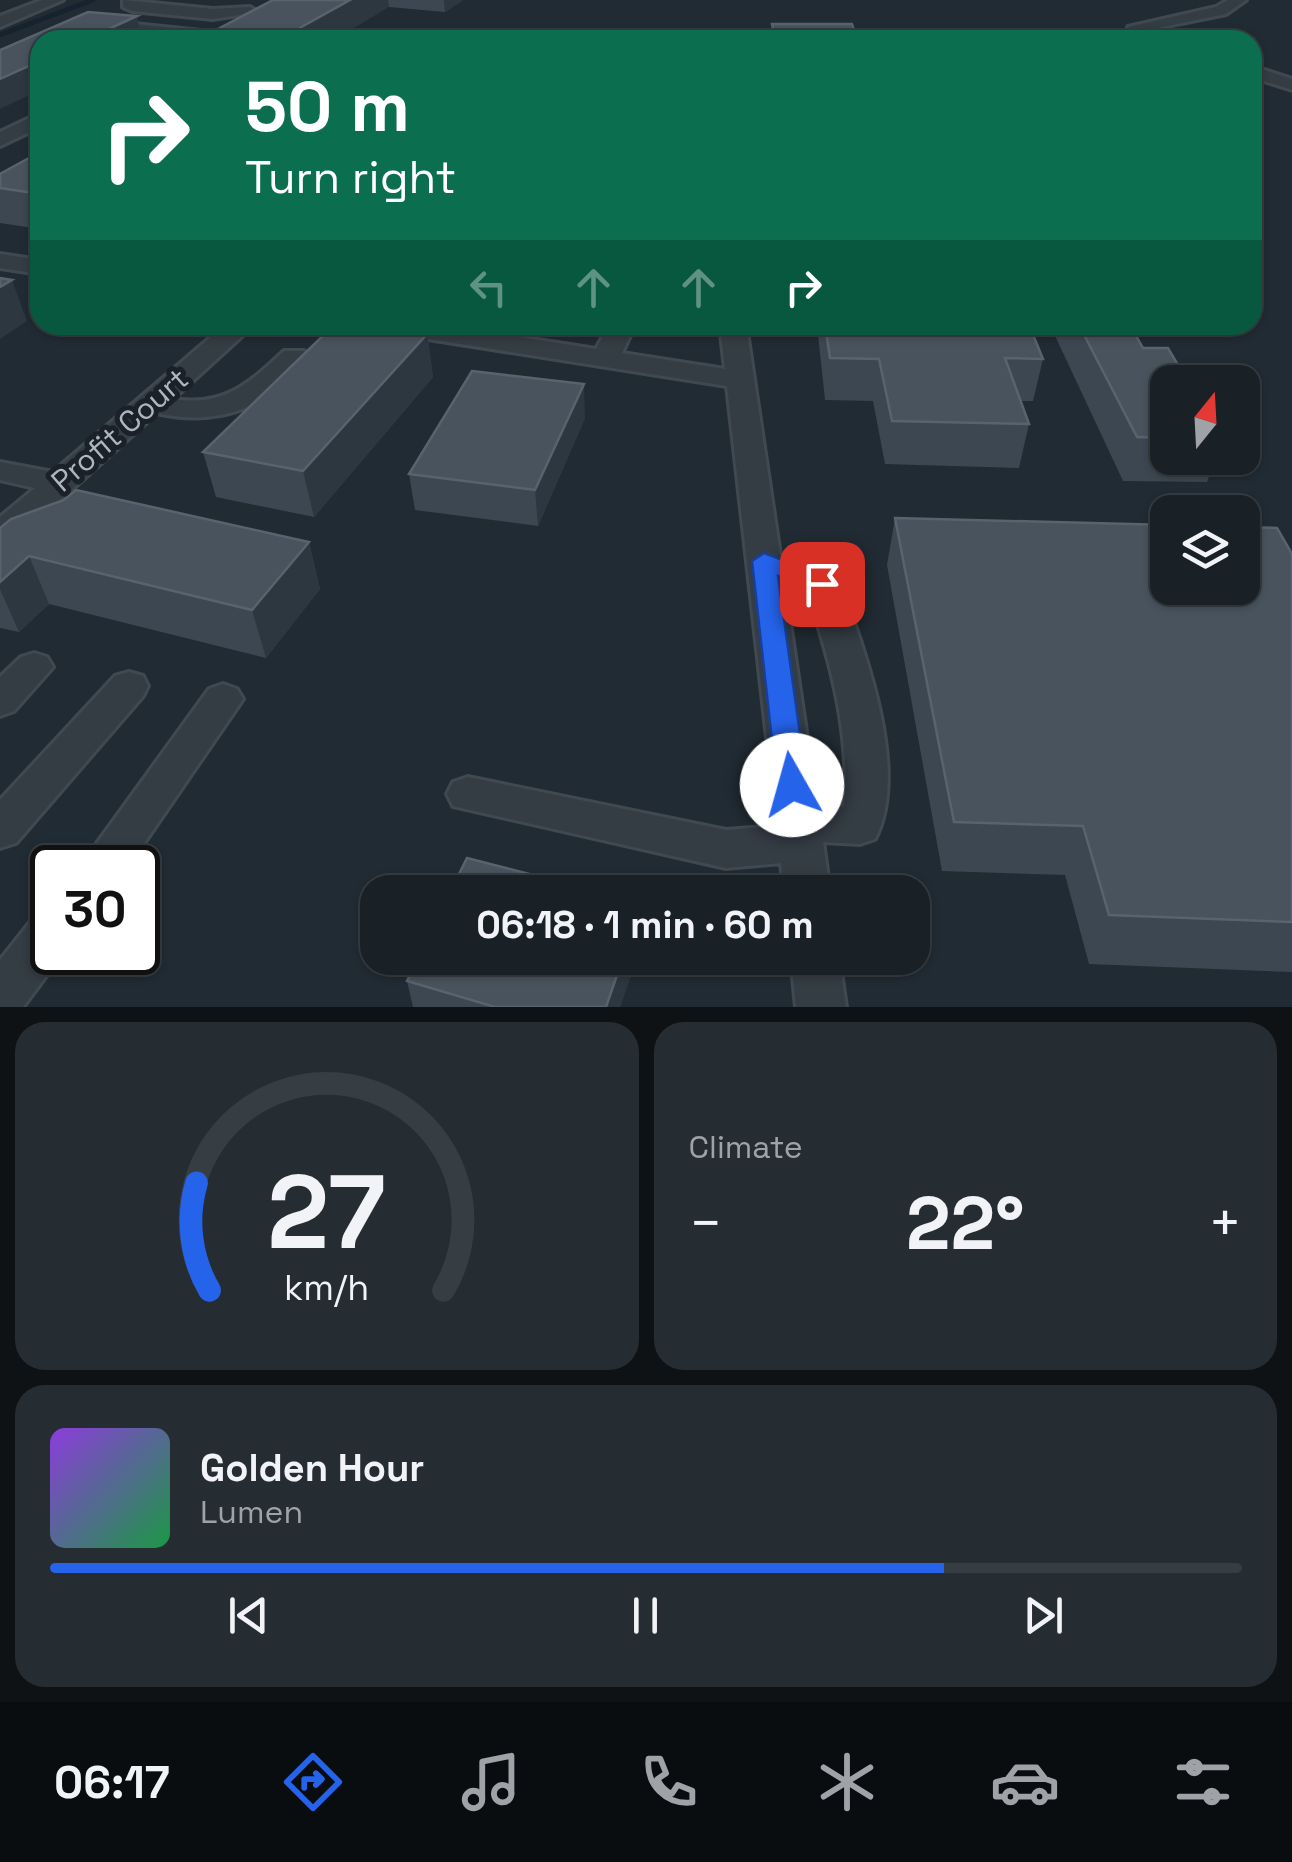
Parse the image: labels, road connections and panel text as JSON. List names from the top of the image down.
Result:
{
  "streets": {
    "street": ["Profit Court"]
  },
  "north": "top",
  "page": {
    "turn": ["50 m", "Turn right"],
    "limit": "30",
    "trip": "06:18 · 1 min · 60 m",
    "tile": "Climate",
    "heat": ["−", "22°", "+"],
    "song": ["Golden Hour", "Lumen"],
    "tabs": "06:17",
    "gauge": ["27", "km/h"]
  }
}
